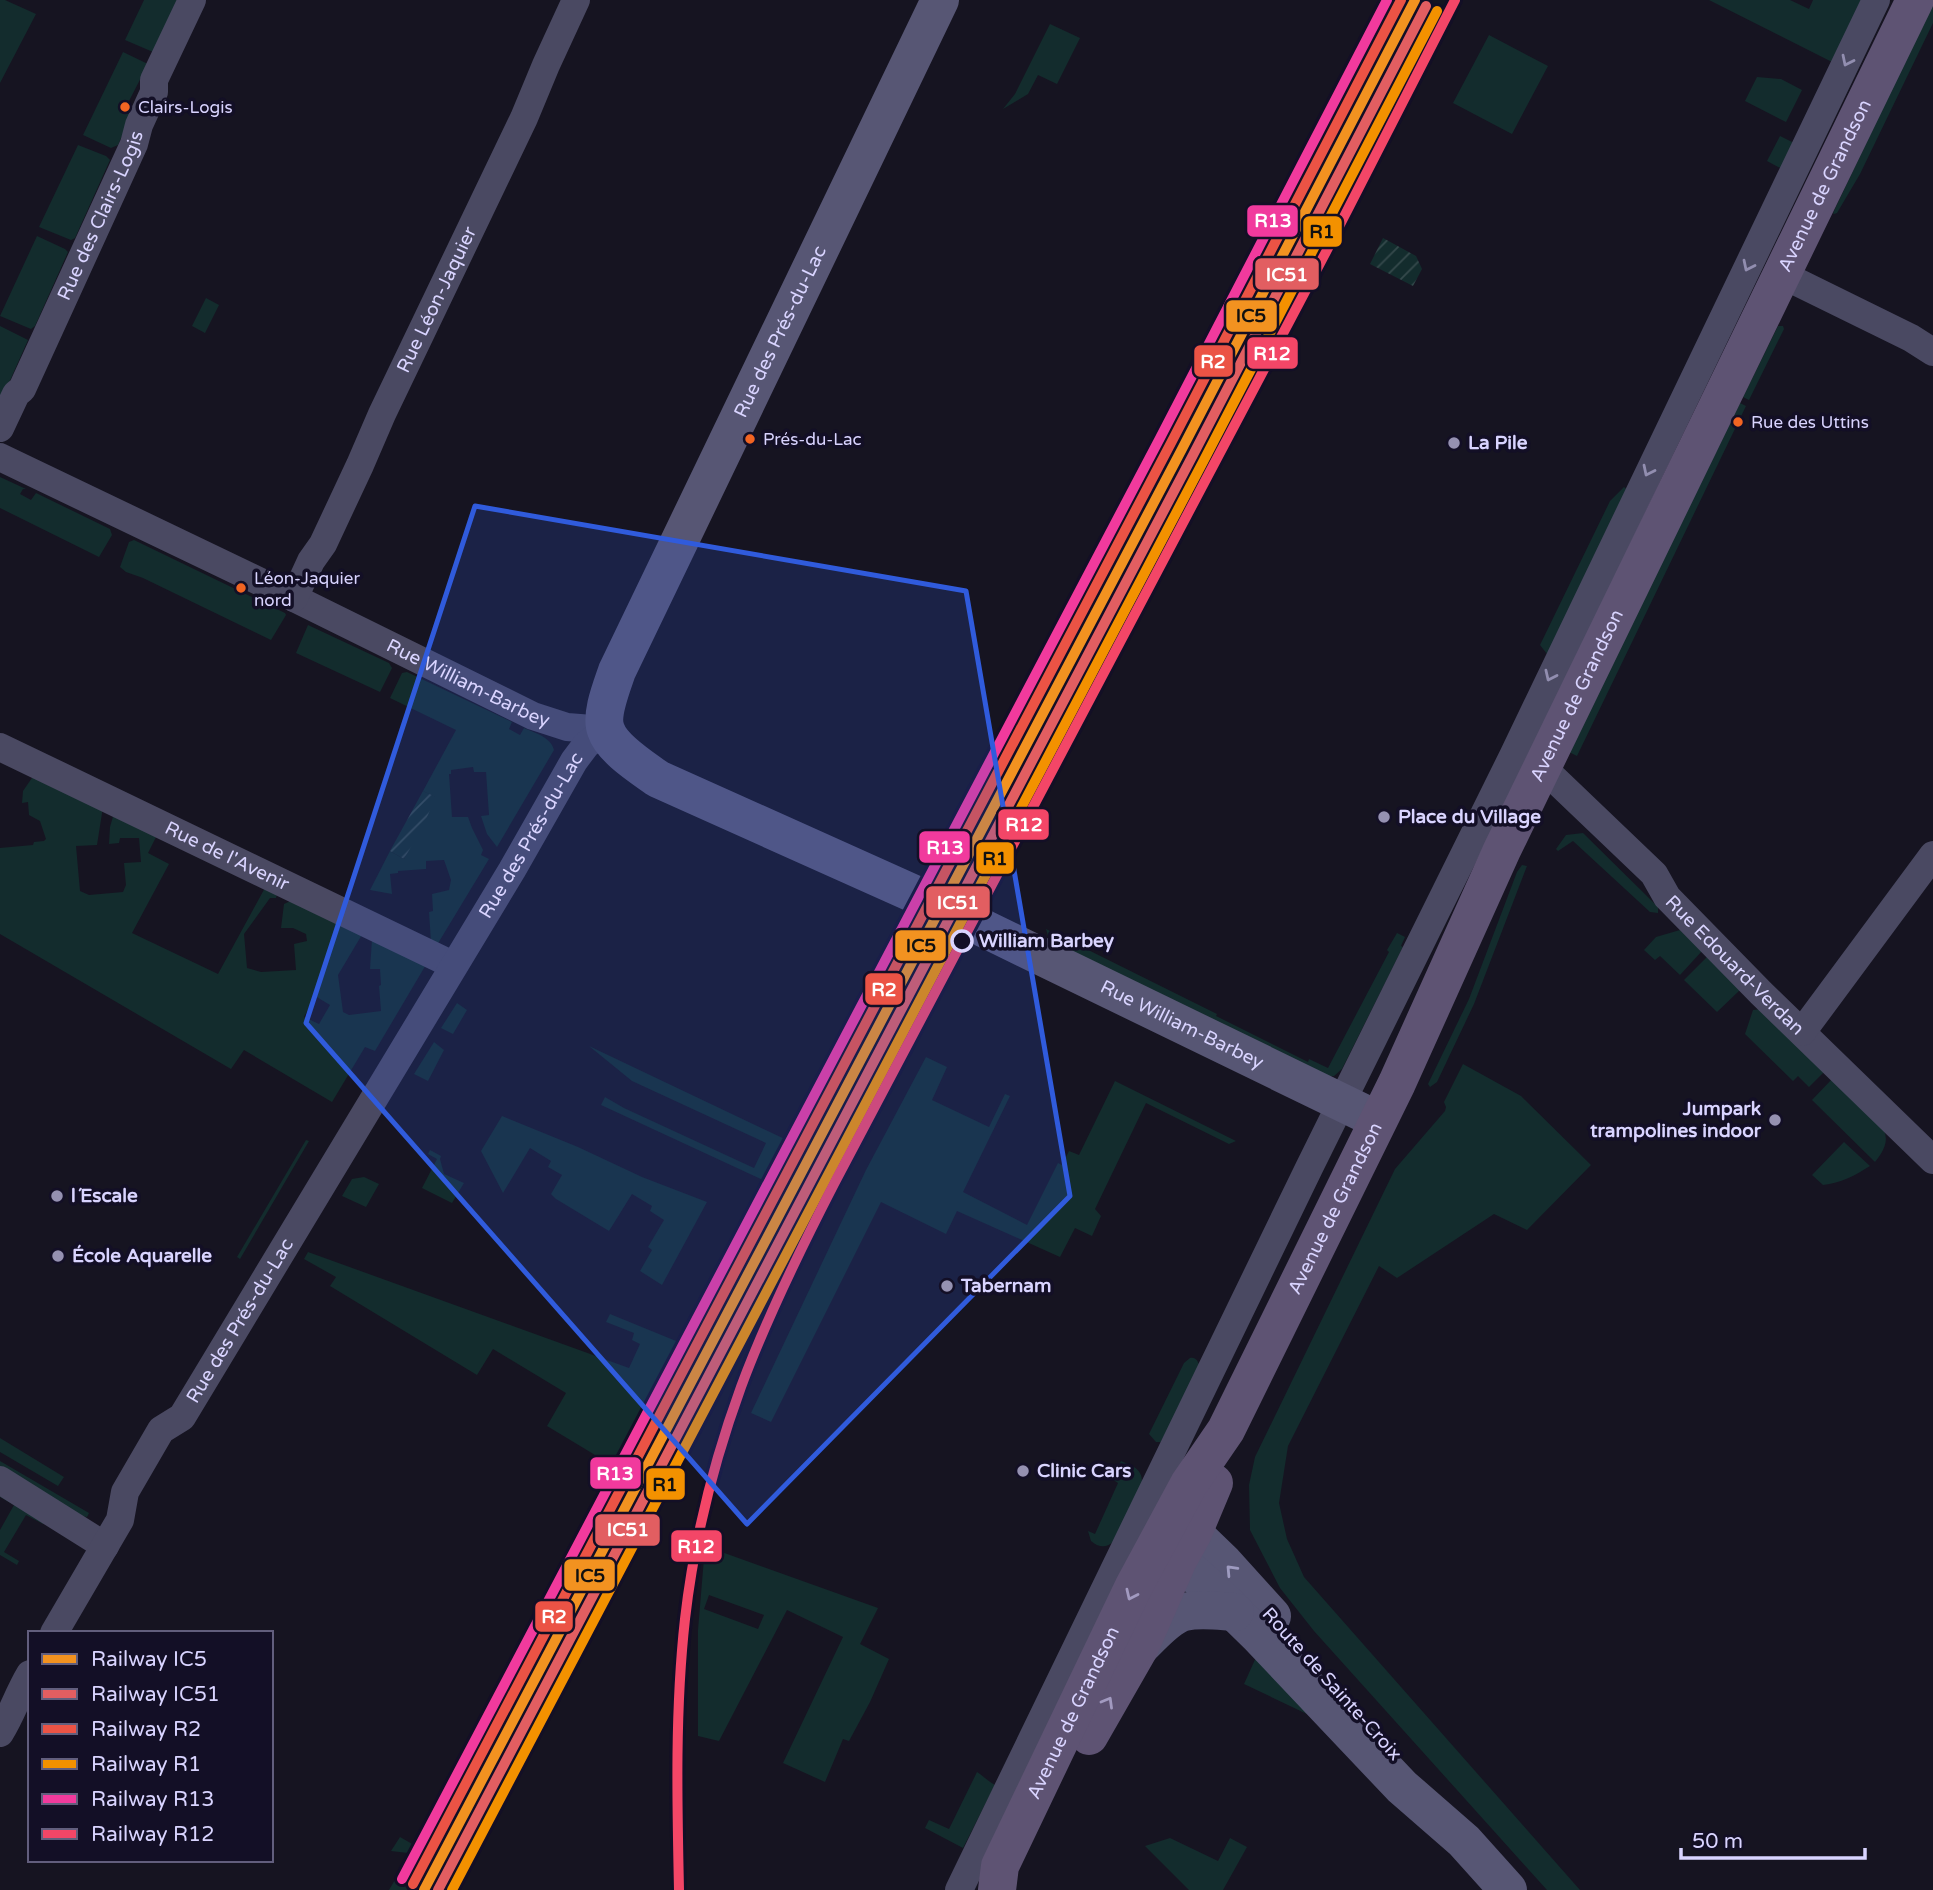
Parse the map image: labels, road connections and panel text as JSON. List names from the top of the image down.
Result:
{
  "streets": {
    "main road": ["Avenue de Grandson"],
    "street": [
      "Rue des Clairs-Logis",
      "Rue Léon-Jaquier",
      "Rue des Prés-du-Lac",
      "Rue William-Barbey",
      "Rue de l'Avenir",
      "Rue Edouard-Verdan",
      "Route de Sainte-Croix"
    ]
  },
  "crossings": [
    ["Avenue de Grandson", "Rue William-Barbey"],
    ["Avenue de Grandson", "Rue Edouard-Verdan"],
    ["Avenue de Grandson", "Route de Sainte-Croix"],
    ["Rue Léon-Jaquier", "Rue William-Barbey"],
    ["Rue des Prés-du-Lac", "Rue William-Barbey"],
    ["Rue des Prés-du-Lac", "Rue de l'Avenir"]
  ],
  "places": [
    "Clairs-Logis",
    "Rue des Uttins",
    "Prés-du-Lac",
    "La Pile",
    "Léon-Jaquier nord",
    "Place du Village",
    "William Barbey",
    "Jumpark trampolines indoor",
    "l´Escale",
    "École Aquarelle",
    "Tabernam",
    "Clinic Cars"
  ],
  "lines": [
    "rail line IC5",
    "rail line R2",
    "rail line R13",
    "rail line R12",
    "rail line IC51",
    "rail line R1"
  ],
  "legend": [
    "Railway IC5",
    "Railway IC51",
    "Railway R2",
    "Railway R1",
    "Railway R13",
    "Railway R12"
  ],
  "scale_bar": "50 m"
}
